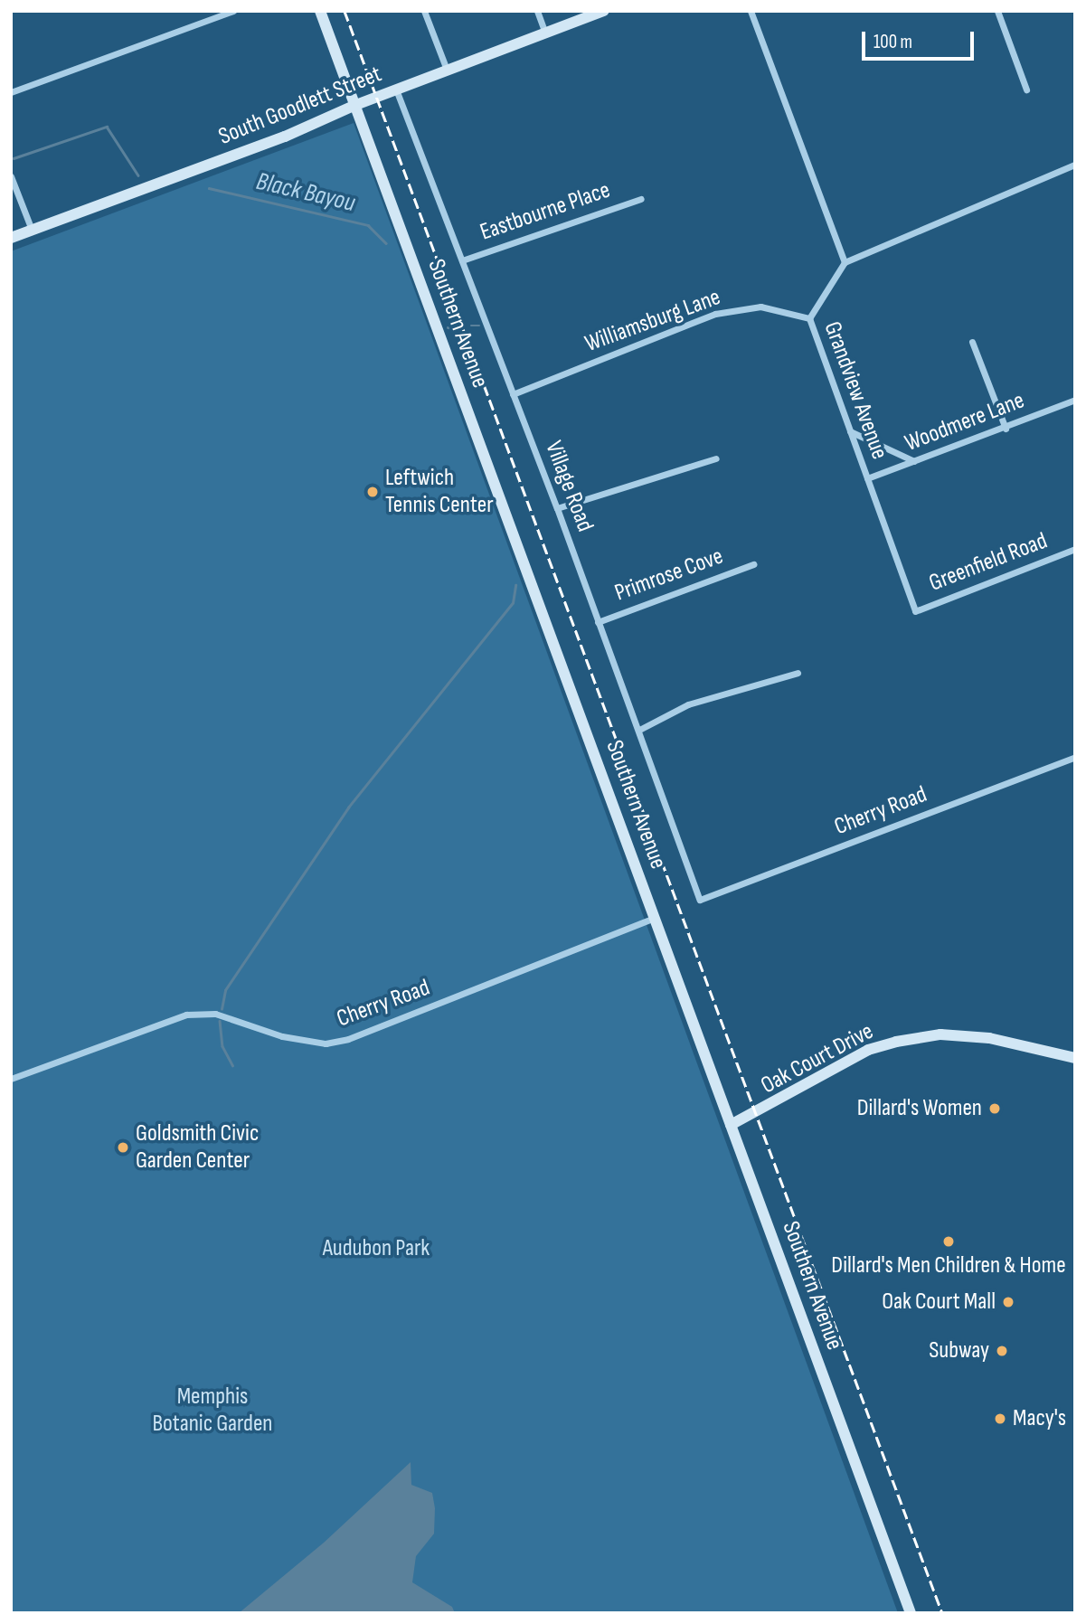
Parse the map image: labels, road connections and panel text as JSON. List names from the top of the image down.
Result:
{
  "streets": {
    "street": [
      "South Goodlett Street",
      "Eastbourne Place",
      "Williamsburg Lane",
      "Southern Avenue",
      "Grandview Avenue",
      "Woodmere Lane",
      "Village Road",
      "Greenfield Road",
      "Primrose Cove",
      "Cherry Road",
      "Oak Court Drive"
    ]
  },
  "crossings": [
    ["South Goodlett Street", "Southern Avenue"],
    ["South Goodlett Street", "Village Road"],
    ["Eastbourne Place", "Village Road"],
    ["Williamsburg Lane", "Grandview Avenue"],
    ["Williamsburg Lane", "Village Road"],
    ["Southern Avenue", "Cherry Road"],
    ["Southern Avenue", "Oak Court Drive"],
    ["Grandview Avenue", "Woodmere Lane"],
    ["Grandview Avenue", "Greenfield Road"],
    ["Village Road", "Primrose Cove"],
    ["Village Road", "Cherry Road"]
  ],
  "water": ["Black Bayou"],
  "parks": ["Audubon Park", "Memphis Botanic Garden"],
  "places": [
    "Leftwich Tennis Center",
    "Dillard's Women",
    "Goldsmith Civic Garden Center",
    "Dillard's Men Children & Home",
    "Oak Court Mall",
    "Subway",
    "Macy's"
  ],
  "scale_bar": "100 m"
}
